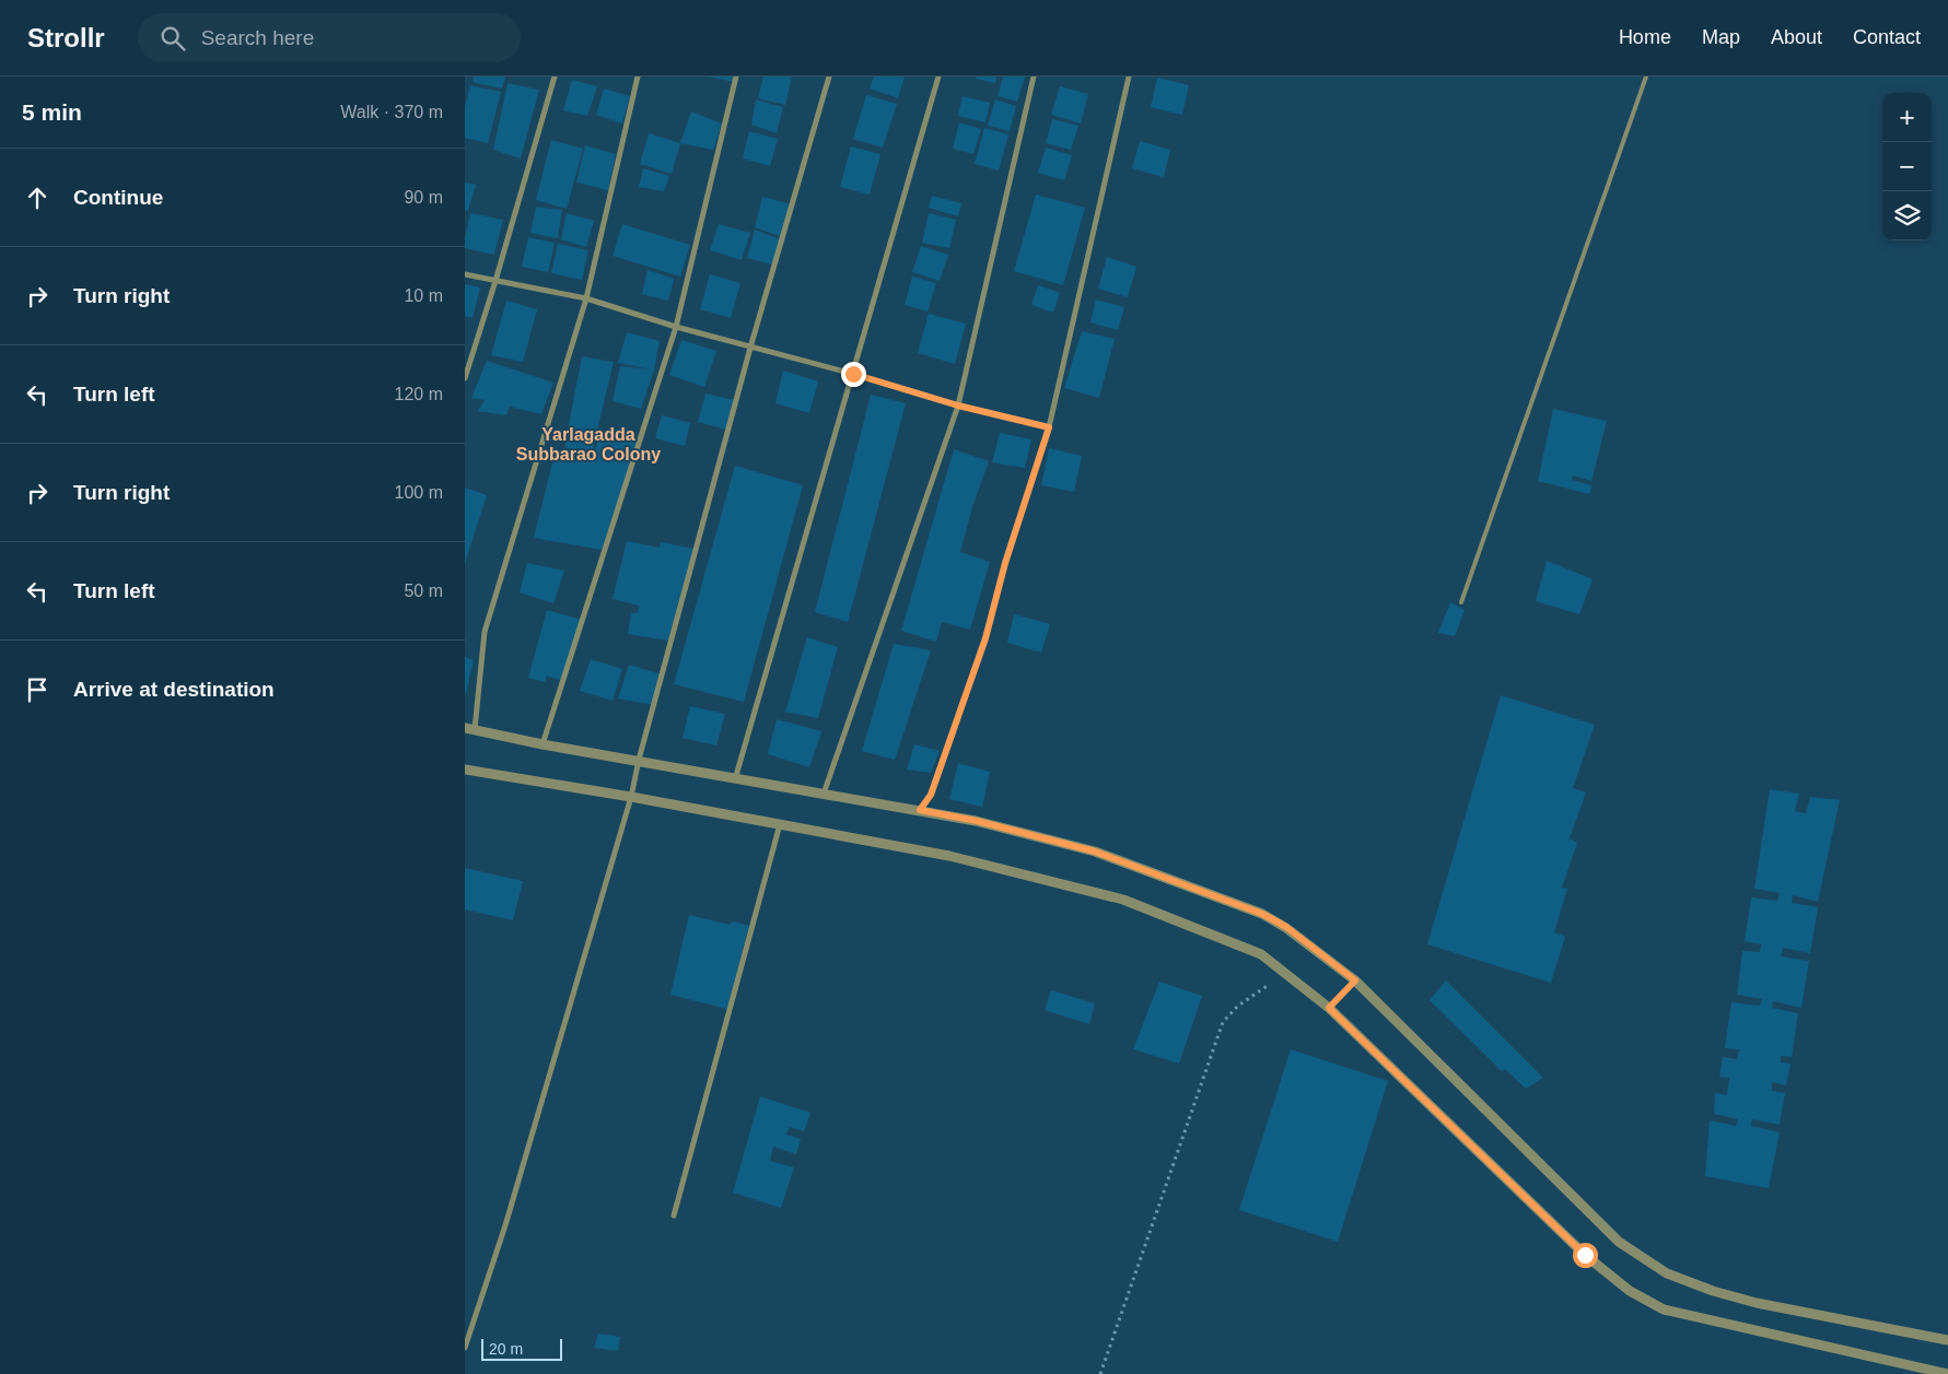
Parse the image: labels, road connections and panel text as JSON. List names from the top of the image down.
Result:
{
  "districts": ["Yarlagadda Subbarao Colony"],
  "scale_bar": "20 m",
  "page": {
    "header": "Strollr",
    "search": "Search here",
    "nav": [
      "Home",
      "Map",
      "About",
      "Contact"
    ],
    "heading": ["5 min", "Walk · 370 m"],
    "map_buttons": ["+", "−"],
    "list": [
      ["Continue", "90 m"],
      ["Turn right", "10 m"],
      ["Turn left", "120 m"],
      ["Turn right", "100 m"],
      ["Turn left", "50 m"],
      "Arrive at destination"
    ],
    "scale": "20 m"
  }
}
